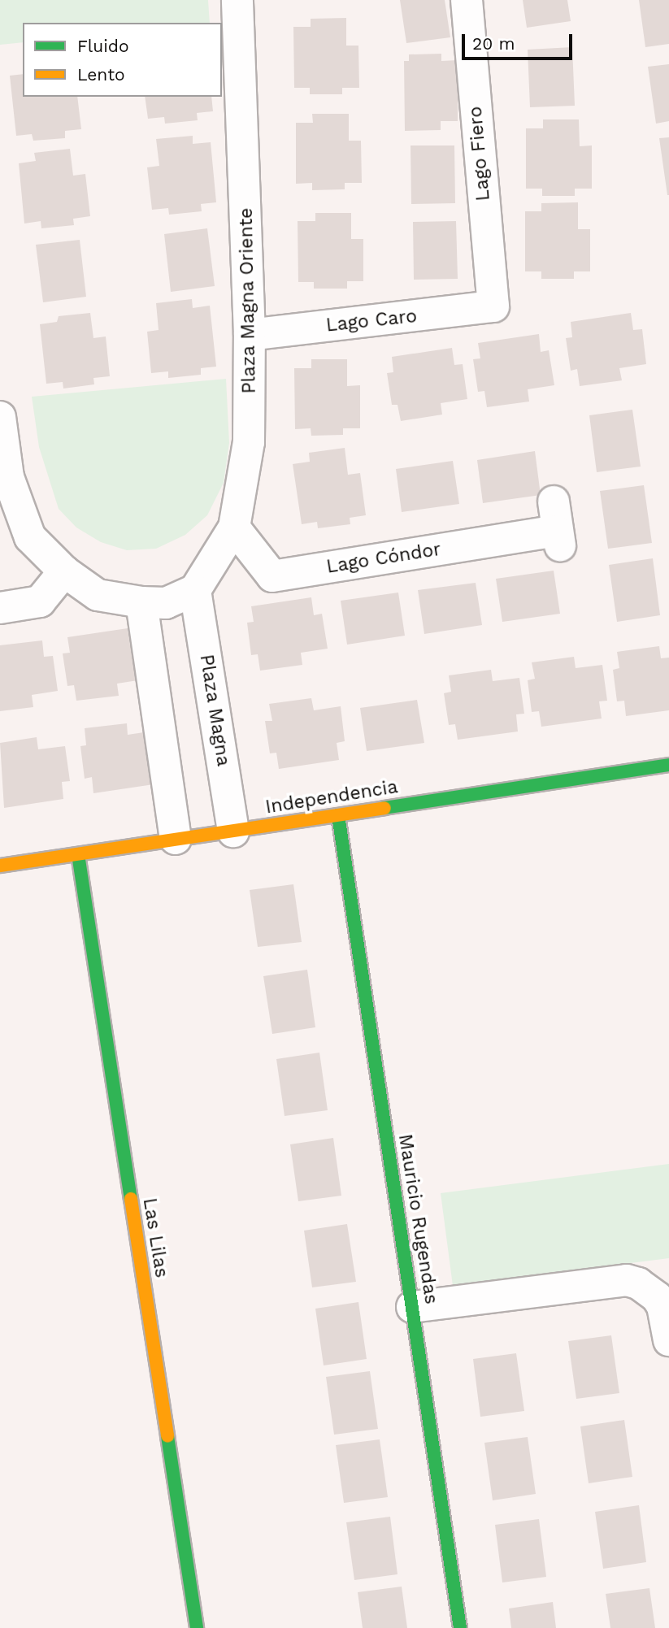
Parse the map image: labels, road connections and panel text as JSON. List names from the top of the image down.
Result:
{
  "streets": {
    "street": [
      "Lago Fiero",
      "Plaza Magna Oriente",
      "Lago Caro",
      "Lago Cóndor",
      "Plaza Magna",
      "Independencia",
      "Mauricio Rugendas",
      "Las Lilas"
    ]
  },
  "crossings": [
    ["Lago Fiero", "Lago Caro"],
    ["Plaza Magna Oriente", "Lago Caro"],
    ["Plaza Magna Oriente", "Lago Cóndor"],
    ["Plaza Magna Oriente", "Plaza Magna"],
    ["Plaza Magna", "Independencia"],
    ["Independencia", "Mauricio Rugendas"],
    ["Independencia", "Las Lilas"]
  ],
  "legend": ["Fluido", "Lento"],
  "scale_bar": "20 m"
}
